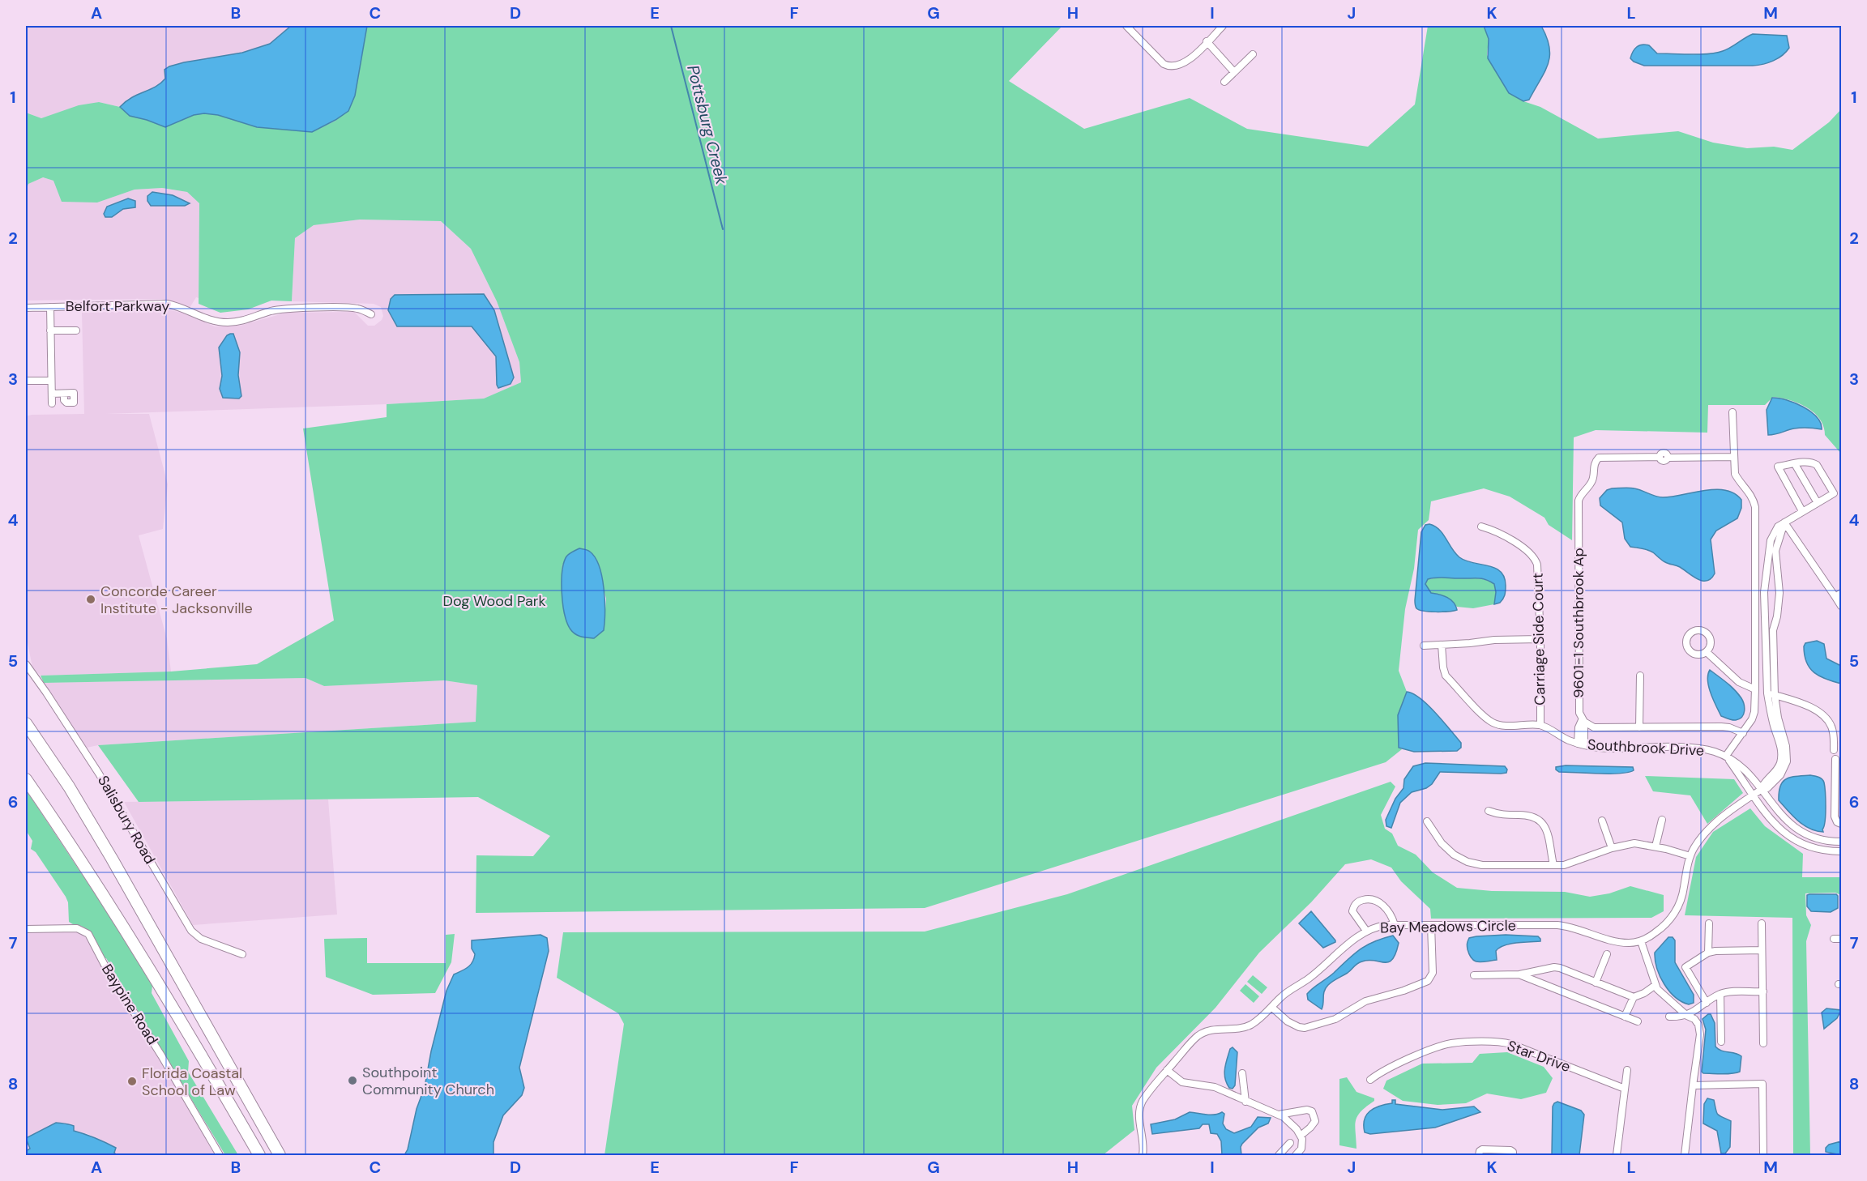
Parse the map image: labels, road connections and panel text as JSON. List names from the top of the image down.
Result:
{
  "streets": {
    "street": [
      "Belfort Parkway",
      "9601-1 Southbrook Ap",
      "Carriage Side Court",
      "Southbrook Drive",
      "Salisbury Road",
      "Bay Meadows Circle",
      "Baypine Road",
      "Star Drive"
    ]
  },
  "crossings": [
    ["Carriage Side Court", "Southbrook Drive"]
  ],
  "water": ["Pottsburg Creek"],
  "parks": ["Dog Wood Park"],
  "places": ["Concorde Career Institute - Jacksonville", "Southpoint Community Church", "Florida Coastal School of Law"],
  "grid": {
    "columns": [
      "A",
      "B",
      "C",
      "D",
      "E",
      "F",
      "G",
      "H",
      "I",
      "J",
      "K",
      "L",
      "M"
    ],
    "rows": [
      "1",
      "2",
      "3",
      "4",
      "5",
      "6",
      "7",
      "8"
    ]
  }
}
